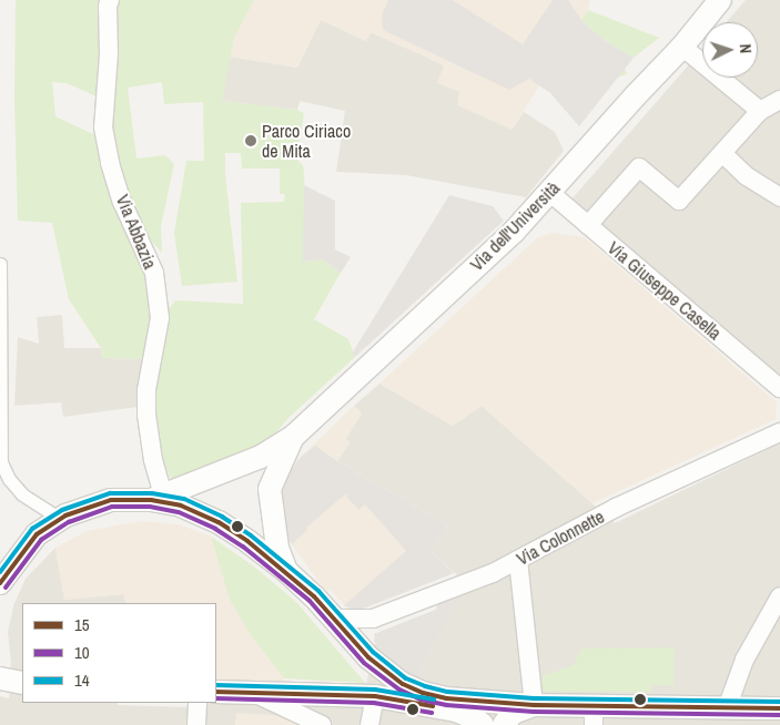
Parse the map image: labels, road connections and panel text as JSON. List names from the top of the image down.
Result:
{
  "streets": {
    "street": [
      "Via dell'Università",
      "Via Abbazia",
      "Via Giuseppe Casella",
      "Via Colonnette"
    ]
  },
  "crossings": [
    ["Via dell'Università", "Via Abbazia"],
    ["Via dell'Università", "Via Giuseppe Casella"]
  ],
  "places": ["Parco Ciriaco de Mita"],
  "lines": ["transit line 14", "transit line 15", "transit line 10"],
  "legend": ["15", "10", "14"],
  "north": "right"
}
